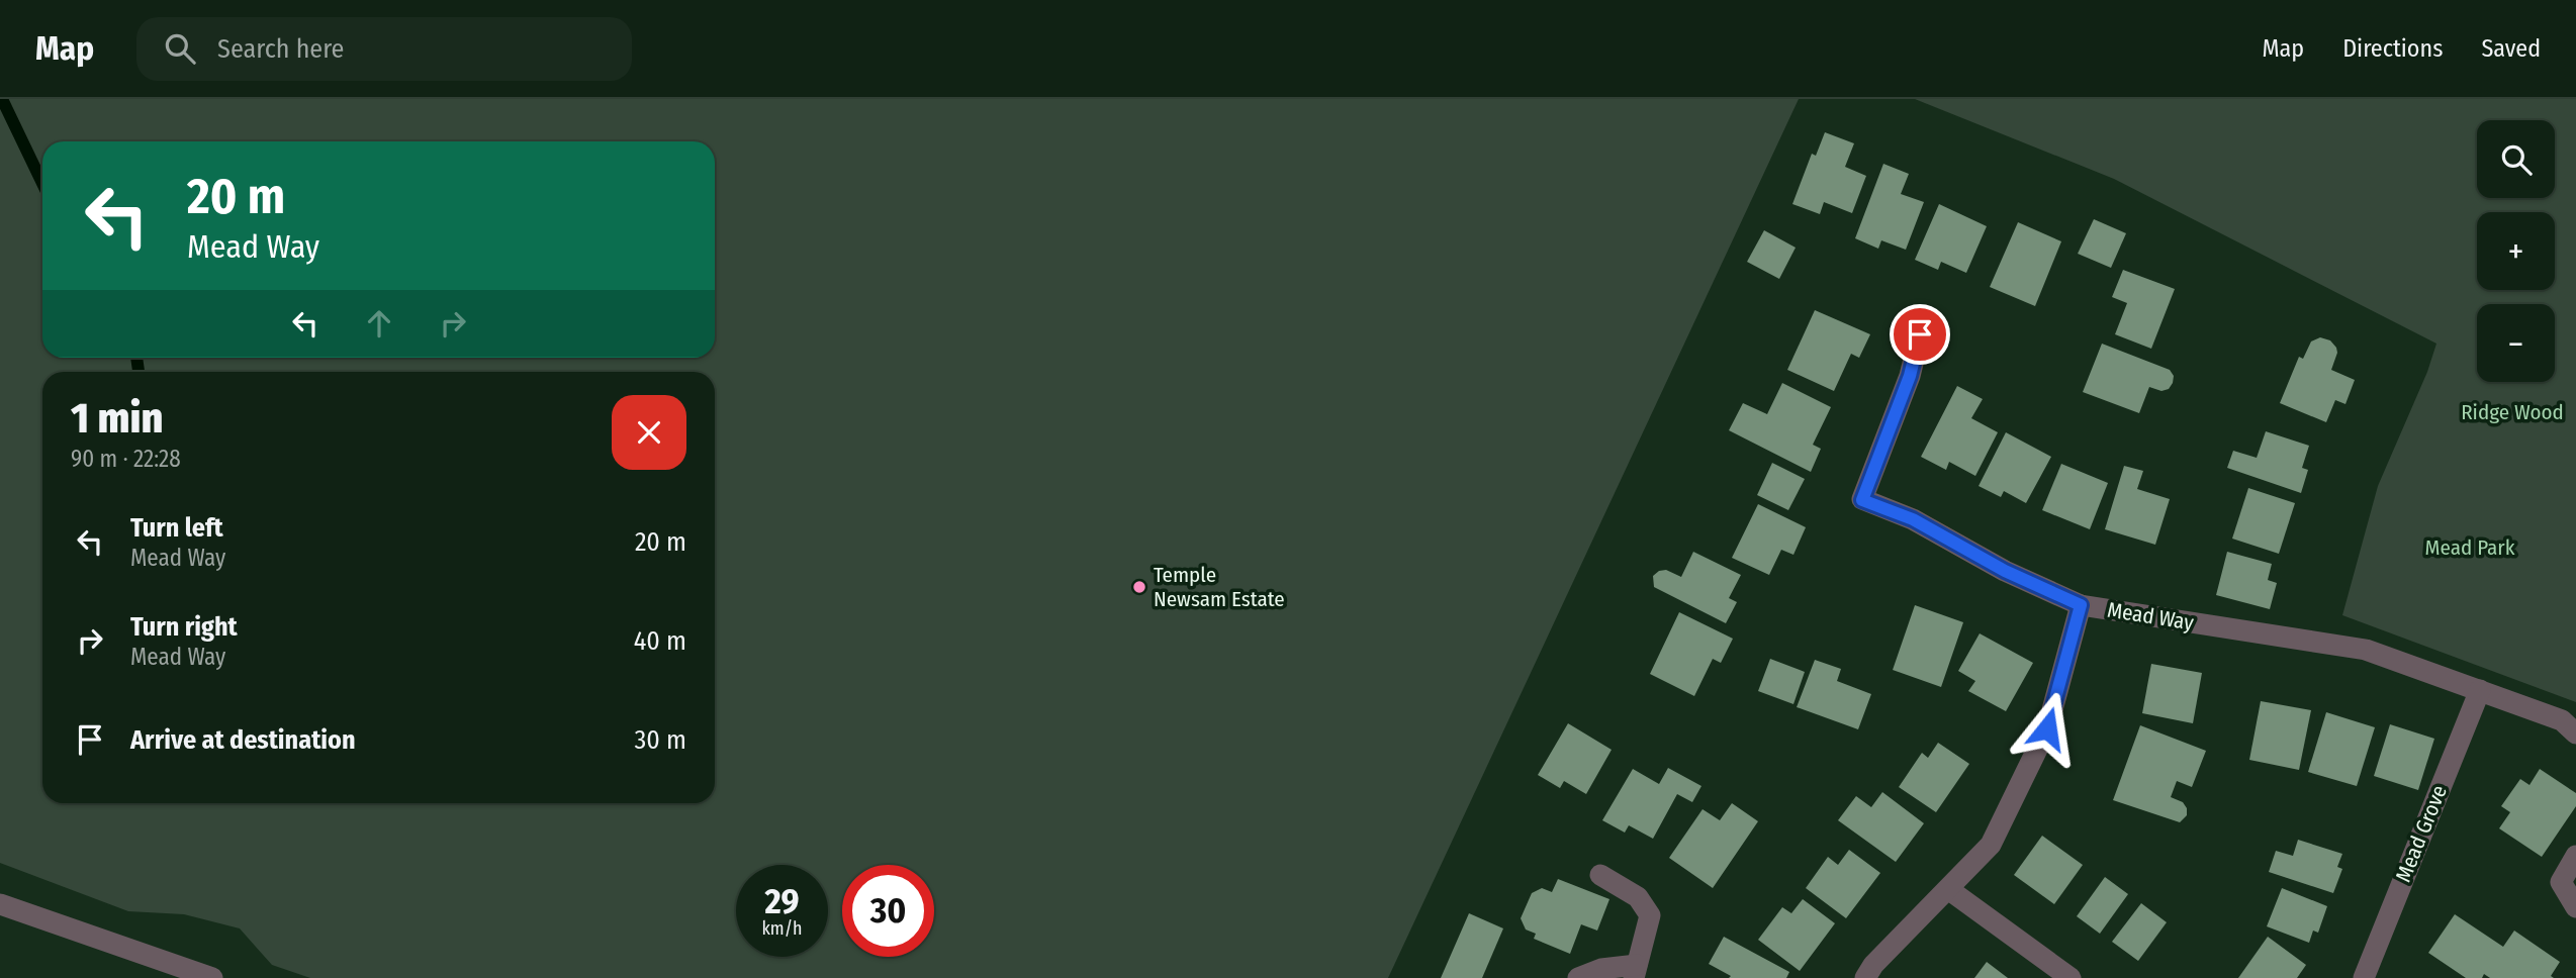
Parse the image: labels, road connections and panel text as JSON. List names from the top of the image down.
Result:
{
  "streets": {
    "street": ["Mead Way", "Mead Grove"]
  },
  "crossings": [
    ["Mead Way", "Mead Grove"]
  ],
  "parks": ["Ridge Wood", "Mead Park"],
  "places": ["Temple Newsam Estate"],
  "page": {
    "header": "Map",
    "search": "Search here",
    "nav": ["Map", "Directions", "Saved"],
    "map_buttons": ["+", "−"],
    "turn": ["20 m", "Mead Way"],
    "heading": ["1 min", "90 m · 22:28"],
    "list": [
      {
        "name": "Turn left",
        "note": "Mead Way",
        "value": "20 m"
      },
      {
        "name": "Turn right",
        "note": "Mead Way",
        "value": "40 m"
      },
      {
        "name": "Arrive at destination",
        "value": "30 m"
      }
    ],
    "speed": "29 km/h",
    "limit": "30"
  }
}
